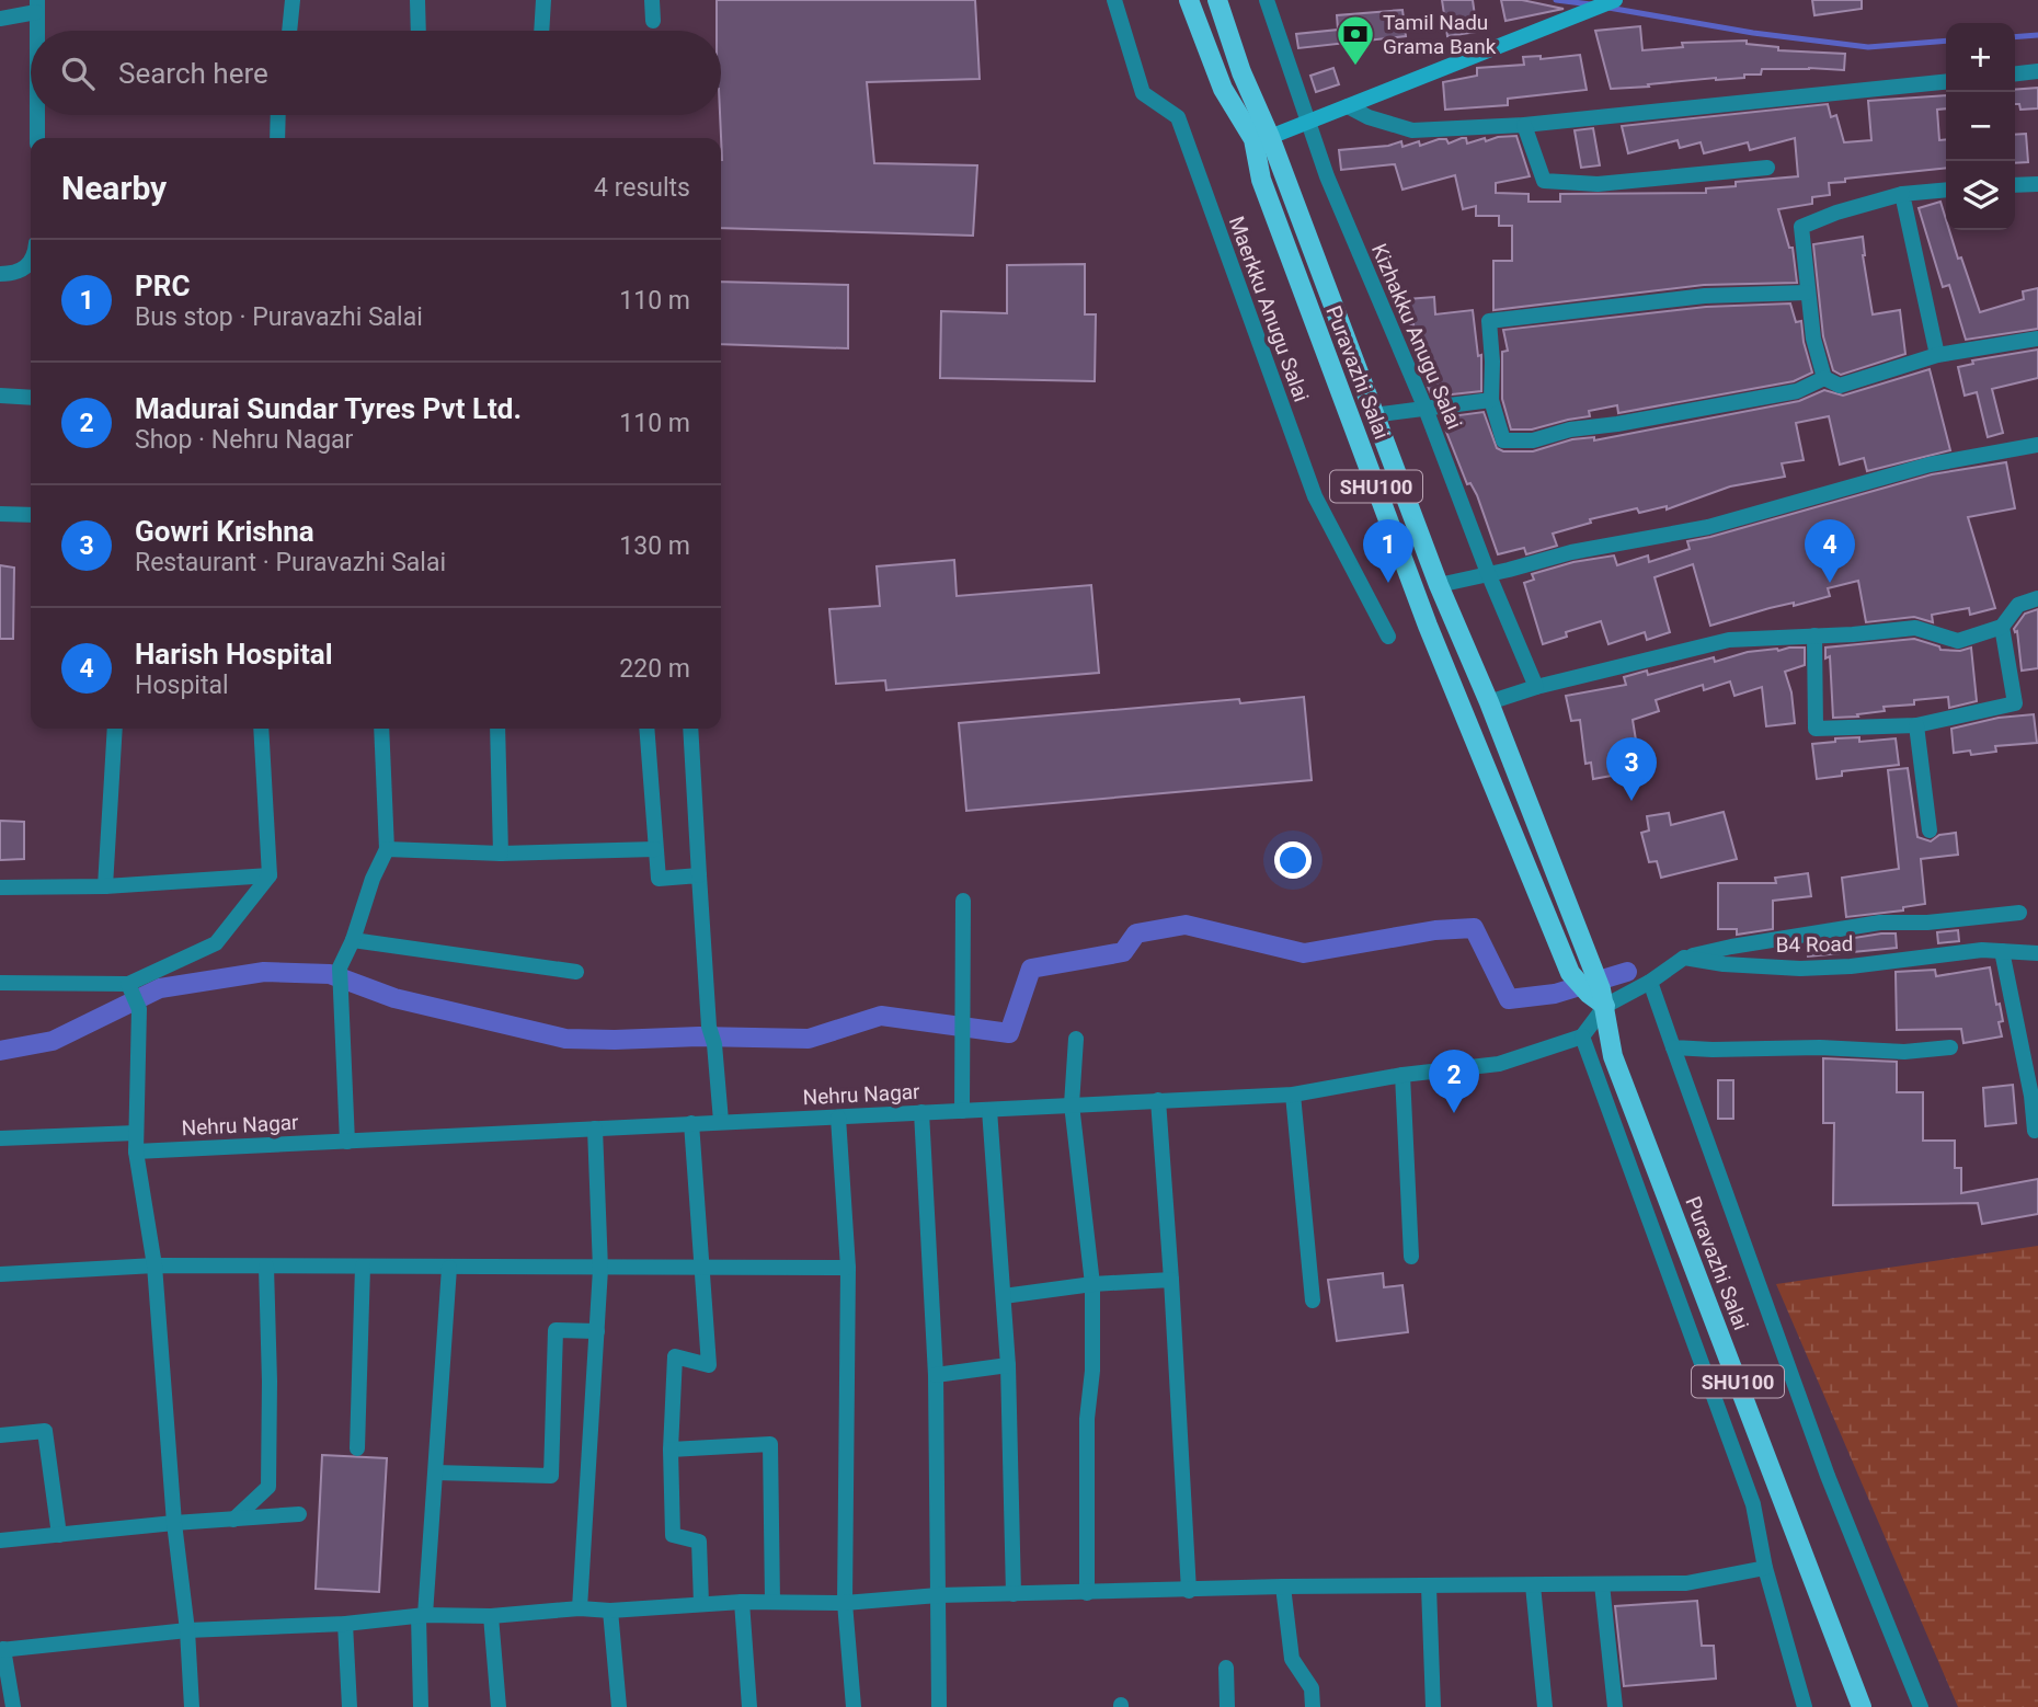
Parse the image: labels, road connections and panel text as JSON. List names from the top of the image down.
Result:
{
  "streets": {
    "main road": ["Puravazhi Salai", "SHU100"],
    "street": [
      "Maerkku Anugu Salai",
      "Kizhakku Anugu Salai",
      "B4 Road",
      "Nehru Nagar"
    ]
  },
  "places": {
    "bank": ["Tamil Nadu Grama Bank"]
  },
  "page": {
    "map_buttons": ["+", "−"],
    "search": "Search here",
    "heading": ["Nearby", "4 results"],
    "list": [
      {
        "mark": "1",
        "name": "PRC",
        "note": "Bus stop · Puravazhi Salai",
        "value": "110 m"
      },
      {
        "mark": "2",
        "name": "Madurai Sundar Tyres Pvt Ltd.",
        "note": "Shop · Nehru Nagar",
        "value": "110 m"
      },
      {
        "mark": "3",
        "name": "Gowri Krishna",
        "note": "Restaurant · Puravazhi Salai",
        "value": "130 m"
      },
      {
        "mark": "4",
        "name": "Harish Hospital",
        "note": "Hospital",
        "value": "220 m"
      }
    ],
    "pins": [
      "1",
      "4",
      "3",
      "2"
    ]
  }
}
